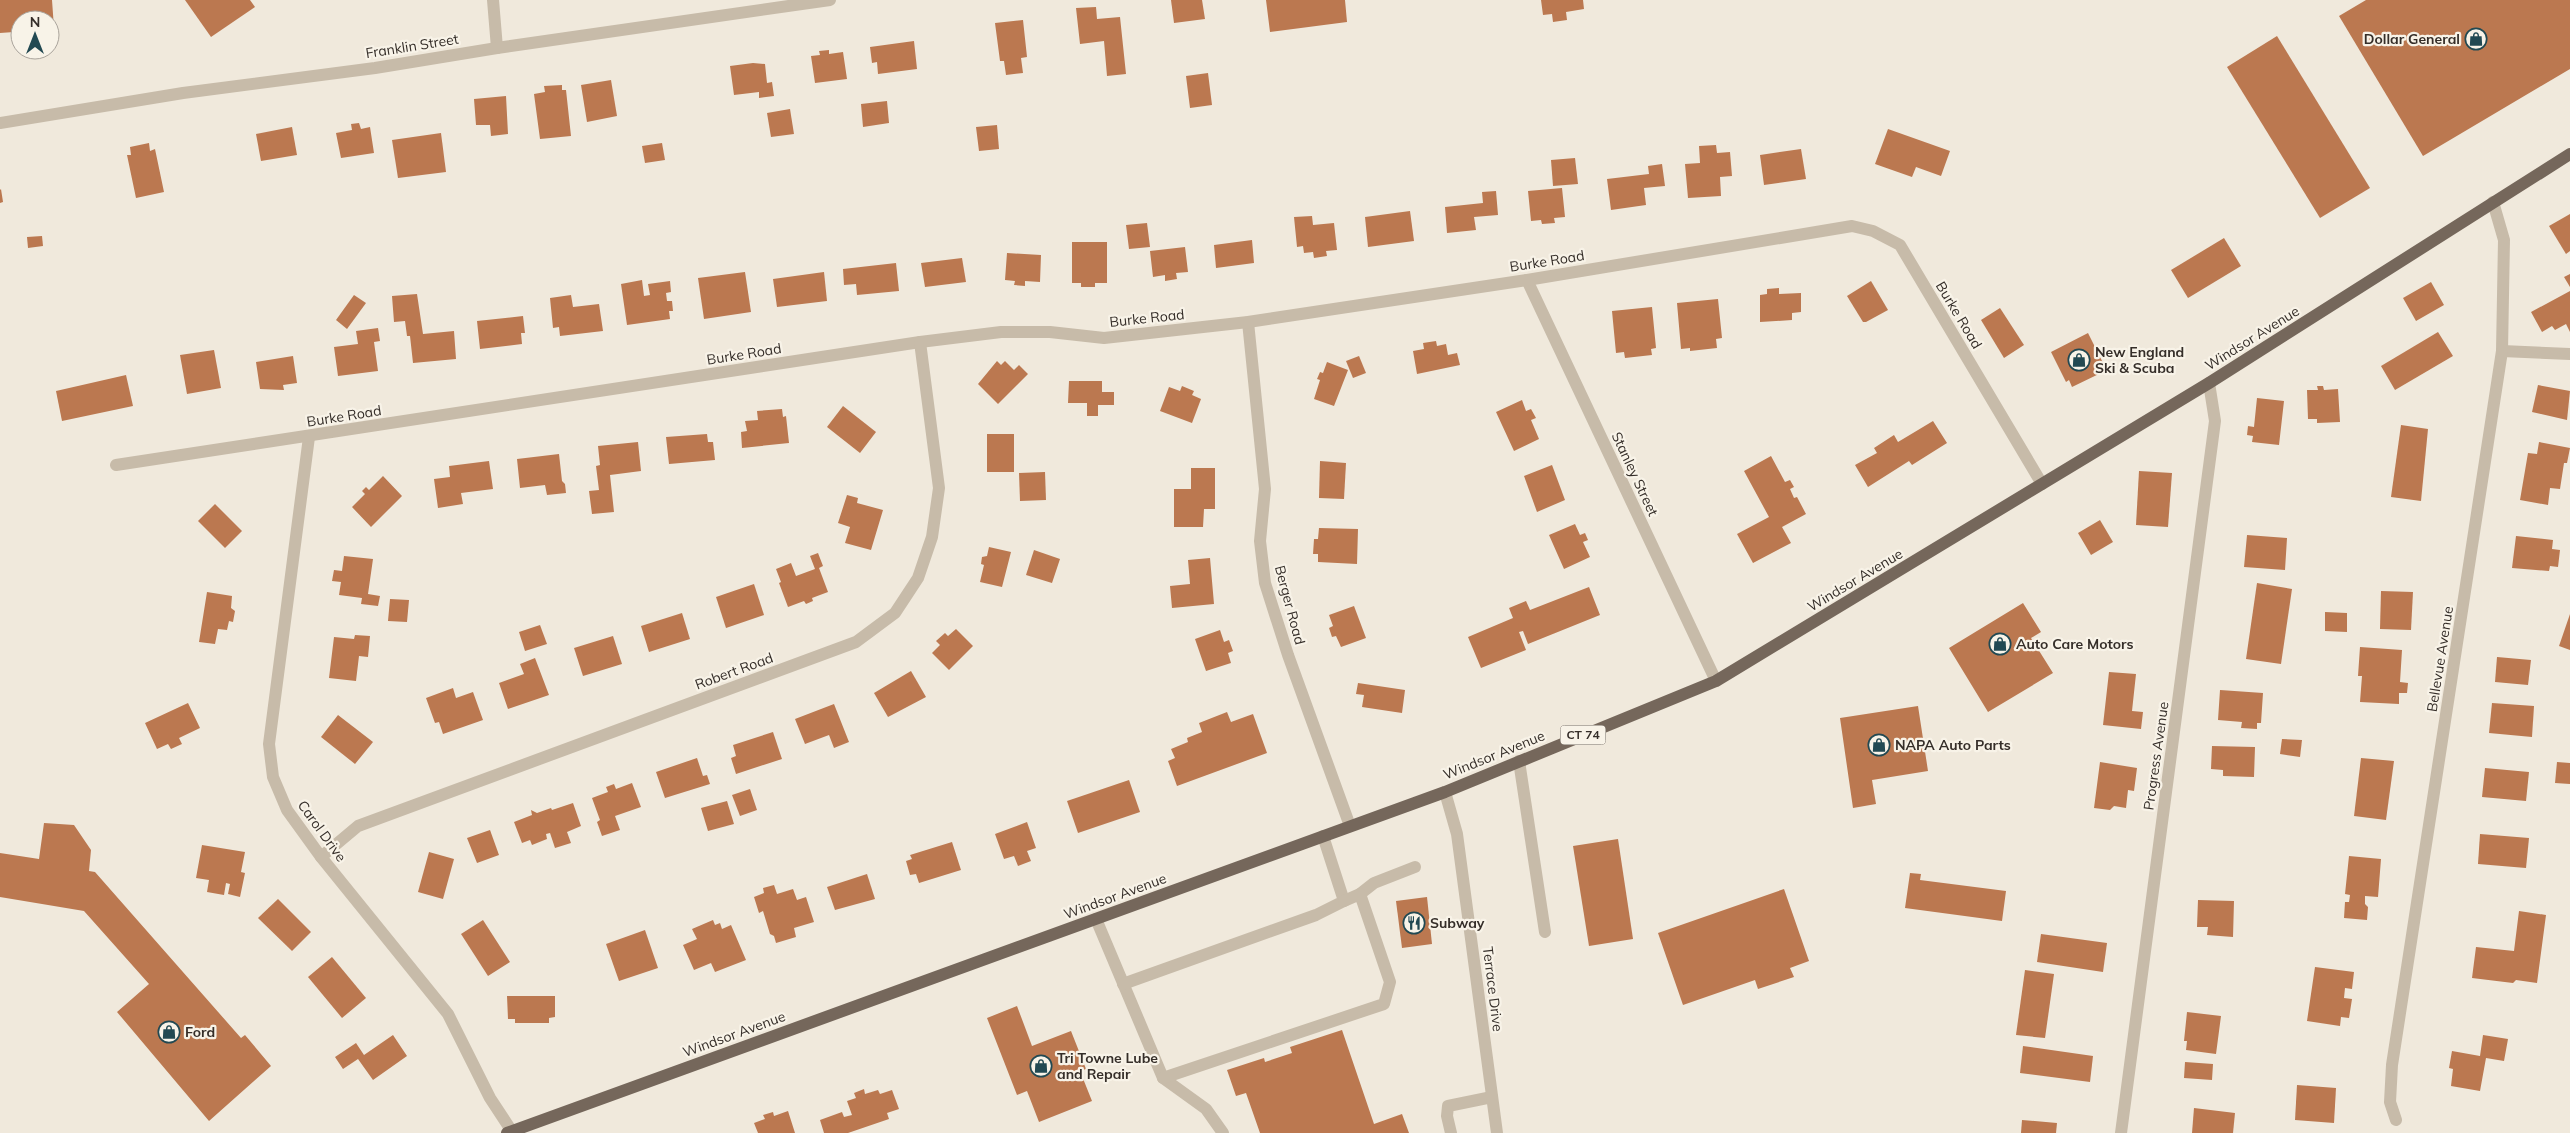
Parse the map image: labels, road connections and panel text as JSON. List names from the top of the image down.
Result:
{
  "streets": {
    "main road": ["Windsor Avenue", "CT 74"],
    "street": [
      "Franklin Street",
      "Burke Road",
      "Stanley Street",
      "Berger Road",
      "Bellevue Avenue",
      "Robert Road",
      "Progress Avenue",
      "Carol Drive",
      "Terrace Drive"
    ]
  },
  "crossings": [
    ["Burke Road", "Windsor Avenue"],
    ["Burke Road", "Stanley Street"],
    ["Burke Road", "Berger Road"],
    ["Burke Road", "Robert Road"],
    ["Burke Road", "Carol Drive"],
    ["Windsor Avenue", "Stanley Street"],
    ["Windsor Avenue", "Berger Road"],
    ["Windsor Avenue", "Bellevue Avenue"],
    ["Windsor Avenue", "Progress Avenue"],
    ["Windsor Avenue", "Carol Drive"],
    ["Windsor Avenue", "Terrace Drive"],
    ["Robert Road", "Carol Drive"]
  ],
  "places": {
    "shop": [
      "Dollar General",
      "New England Ski & Scuba",
      "Auto Care Motors",
      "NAPA Auto Parts",
      "Ford",
      "Tri Towne Lube and Repair"
    ],
    "restaurant": ["Subway"]
  },
  "north": "top"
}
